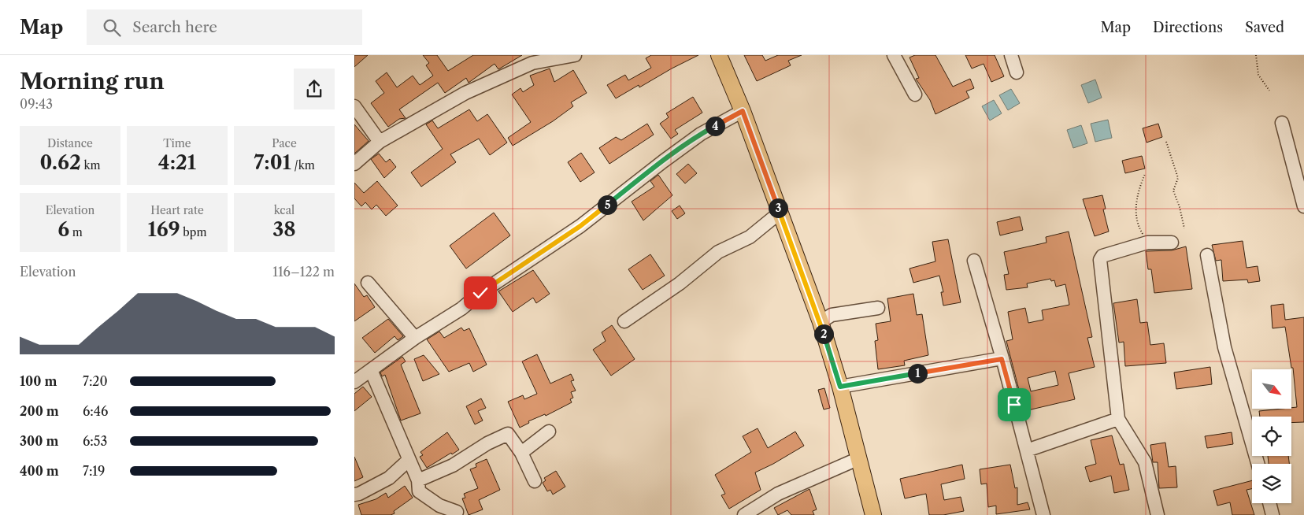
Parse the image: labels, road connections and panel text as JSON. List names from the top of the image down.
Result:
{
  "north": "bottom right",
  "page": {
    "header": "Map",
    "search": "Search here",
    "nav": ["Map", "Directions", "Saved"],
    "heading": ["Morning run", "09:43"],
    "pins": [
      "4",
      "5",
      "3",
      "2",
      "1"
    ],
    "stats": [
      ["Distance", "0.62 km"],
      ["Time", "4:21"],
      ["Pace", "7:01 /km"],
      ["Elevation", "6 m"],
      ["Heart rate", "169 bpm"],
      ["kcal", "38"]
    ],
    "chart": ["Elevation", "116–122 m"],
    "list": [
      {
        "name": "100 m",
        "note": "7:20"
      },
      {
        "name": "200 m",
        "note": "6:46"
      },
      {
        "name": "300 m",
        "note": "6:53"
      },
      {
        "name": "400 m",
        "note": "7:19"
      }
    ]
  }
}
